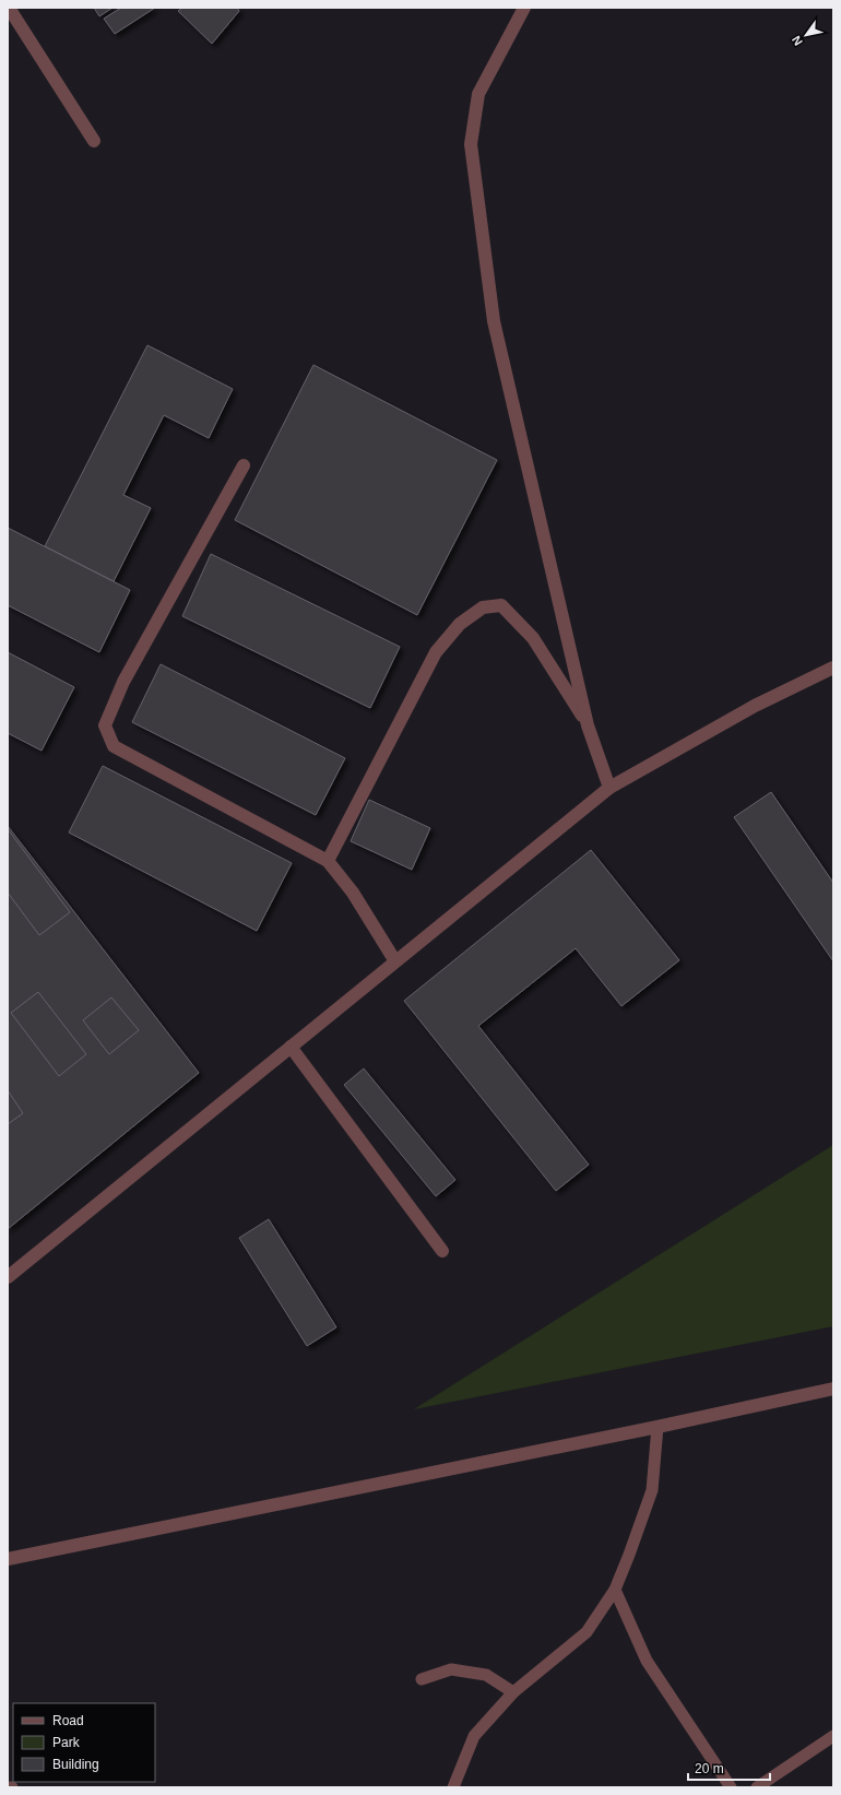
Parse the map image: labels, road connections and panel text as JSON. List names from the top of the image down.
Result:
{
  "legend": ["Road", "Park", "Building"],
  "scale_bar": "20 m",
  "north": "bottom left"
}
